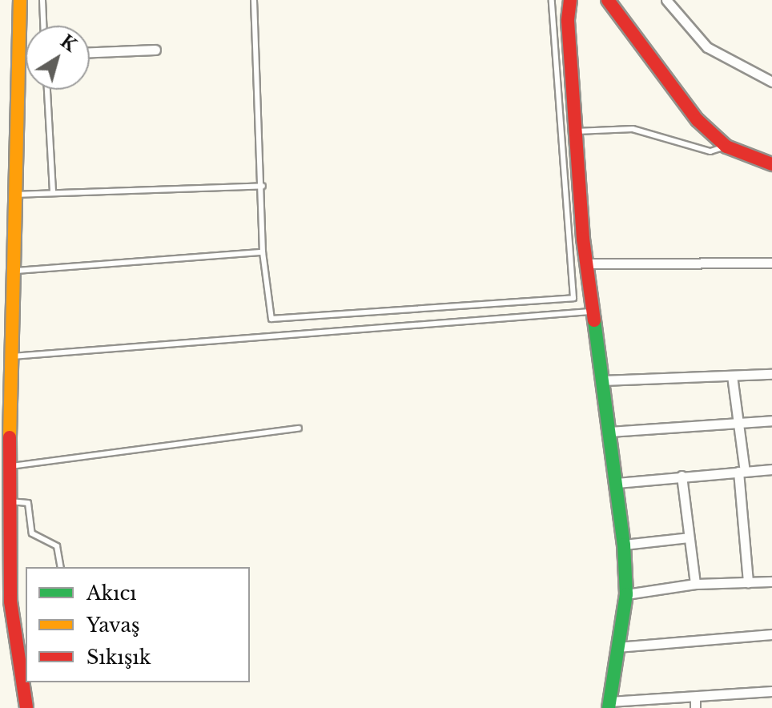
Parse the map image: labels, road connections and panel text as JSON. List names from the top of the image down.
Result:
{
  "legend": ["Akıcı", "Yavaş", "Sıkışık"],
  "north": "top right"
}
